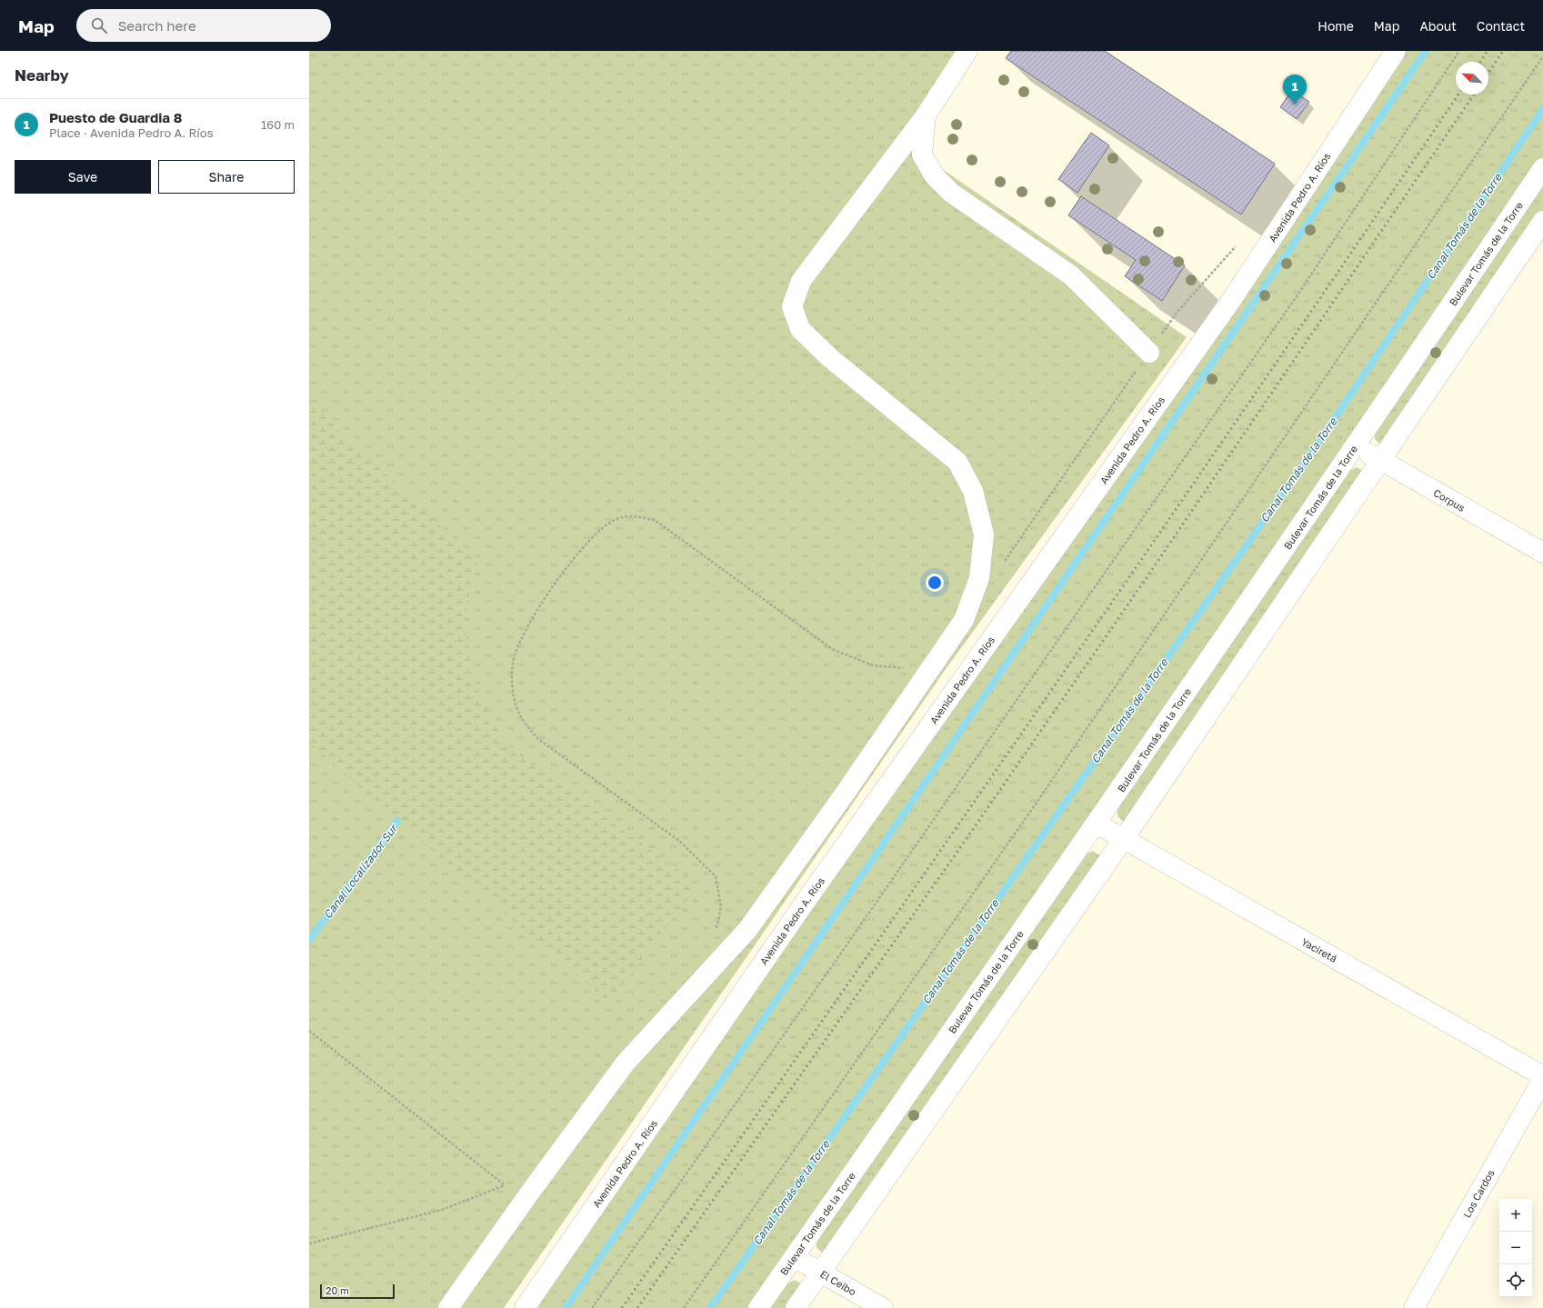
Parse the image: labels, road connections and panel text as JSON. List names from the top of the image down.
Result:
{
  "streets": {
    "street": [
      "Avenida Pedro A. Ríos",
      "Bulevar Tomás de la Torre",
      "Corpus",
      "Yaciretá",
      "Los Cardos",
      "El Ceibo"
    ]
  },
  "crossings": [
    ["Bulevar Tomás de la Torre", "Corpus"],
    ["Bulevar Tomás de la Torre", "Yaciretá"],
    ["Bulevar Tomás de la Torre", "El Ceibo"]
  ],
  "water": ["Canal Tomás de la Torre", "Canal Localizador Sur"],
  "scale_bar": "20 m",
  "north": "top left",
  "page": {
    "header": "Map",
    "search": "Search here",
    "nav": [
      "Home",
      "Map",
      "About",
      "Contact"
    ],
    "heading": "Nearby",
    "pins": "1",
    "list": [
      {
        "mark": "1",
        "name": "Puesto de Guardia 8",
        "note": "Place · Avenida Pedro A. Ríos",
        "value": "160 m"
      }
    ],
    "buttons": ["Save", "Share"],
    "map_buttons": ["+", "−"],
    "scale": "20 m"
  }
}
